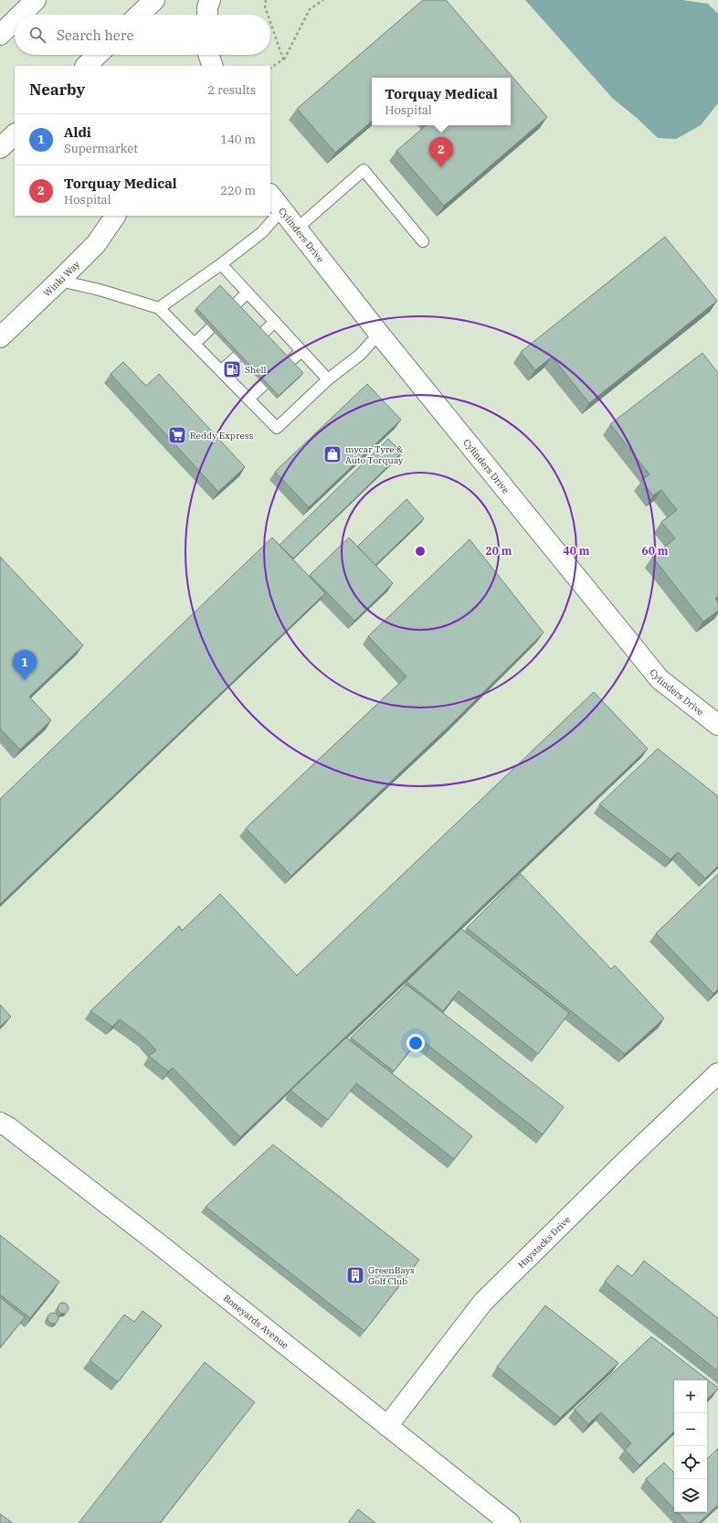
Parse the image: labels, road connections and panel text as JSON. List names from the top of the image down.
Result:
{
  "streets": {
    "street": [
      "Cylinders Drive",
      "Winki Way",
      "Haystacks Drive",
      "Boneyards Avenue"
    ]
  },
  "crossings": [
    ["Haystacks Drive", "Boneyards Avenue"]
  ],
  "places": {
    "fuel station": ["Shell"],
    "supermarket": ["Reddy Express"],
    "shop": ["mycar Tyre & Auto Torquay"],
    "building": ["GreenBays Golf Club"]
  },
  "page": {
    "search": "Search here",
    "heading": ["Nearby", "2 results"],
    "popup": ["Torquay Medical", "Hospital"],
    "list": [
      {
        "mark": "1",
        "name": "Aldi",
        "note": "Supermarket",
        "value": "140 m"
      },
      {
        "mark": "2",
        "name": "Torquay Medical",
        "note": "Hospital",
        "value": "220 m"
      }
    ],
    "pins": ["2", "1"],
    "map_buttons": ["+", "−"]
  },
  "rings": ["20 m", "40 m", "60 m"]
}
